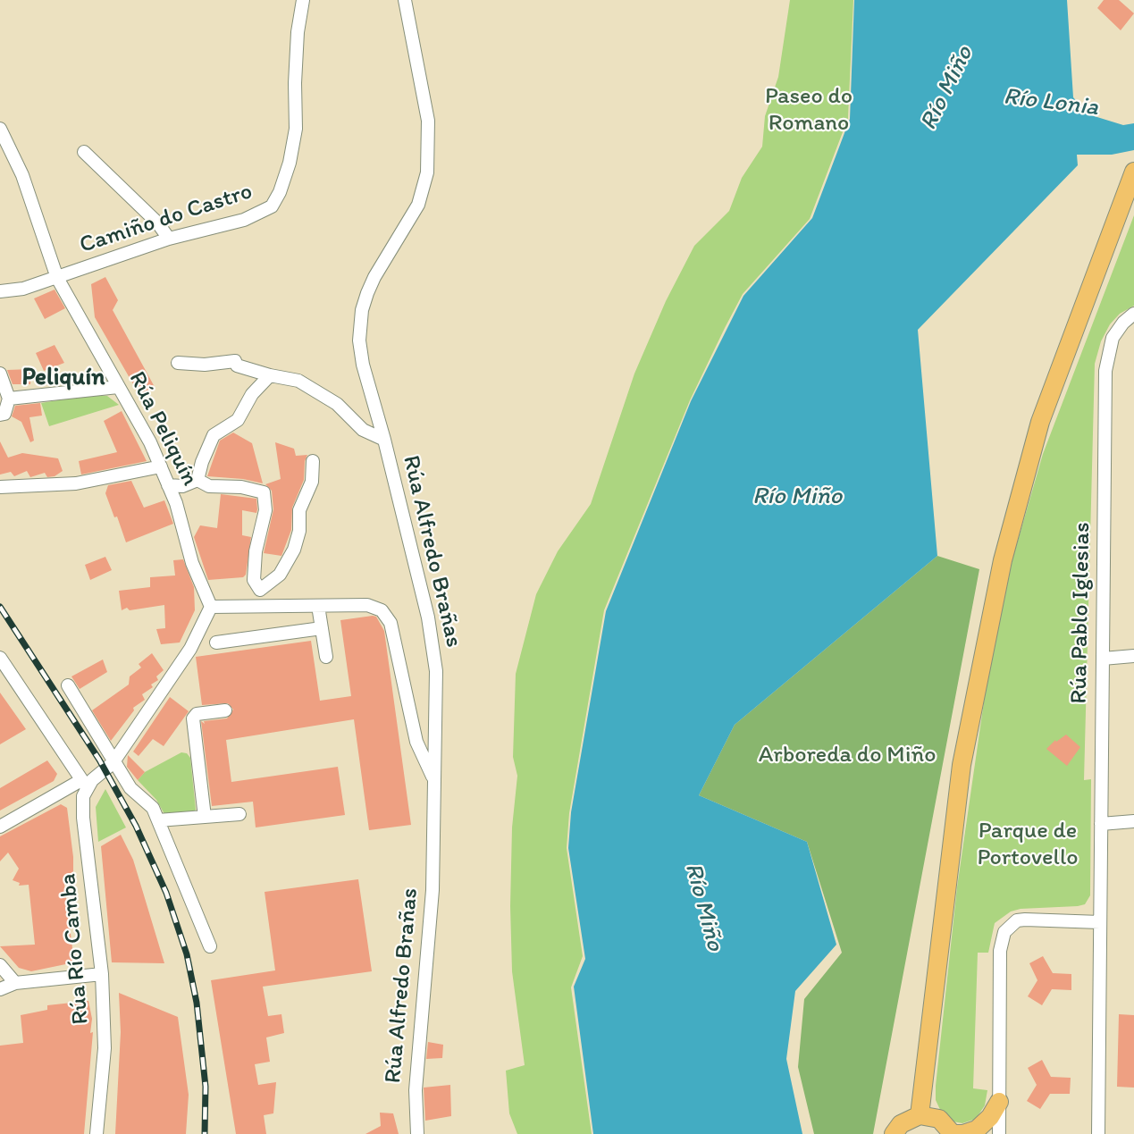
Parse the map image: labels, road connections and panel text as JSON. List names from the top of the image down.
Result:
{
  "streets": {
    "street": [
      "Camiño do Castro",
      "Rúa Peliquín",
      "Rúa Alfredo Brañas",
      "Rúa Pablo Iglesias",
      "Rúa Río Camba"
    ]
  },
  "crossings": [
    ["Camiño do Castro", "Rúa Peliquín"]
  ],
  "districts": ["Peliquín"],
  "water": ["Río Miño", "Río Lonia"],
  "parks": ["Paseo do Romano", "Arboreda do Miño", "Parque de Portovello"]
}
